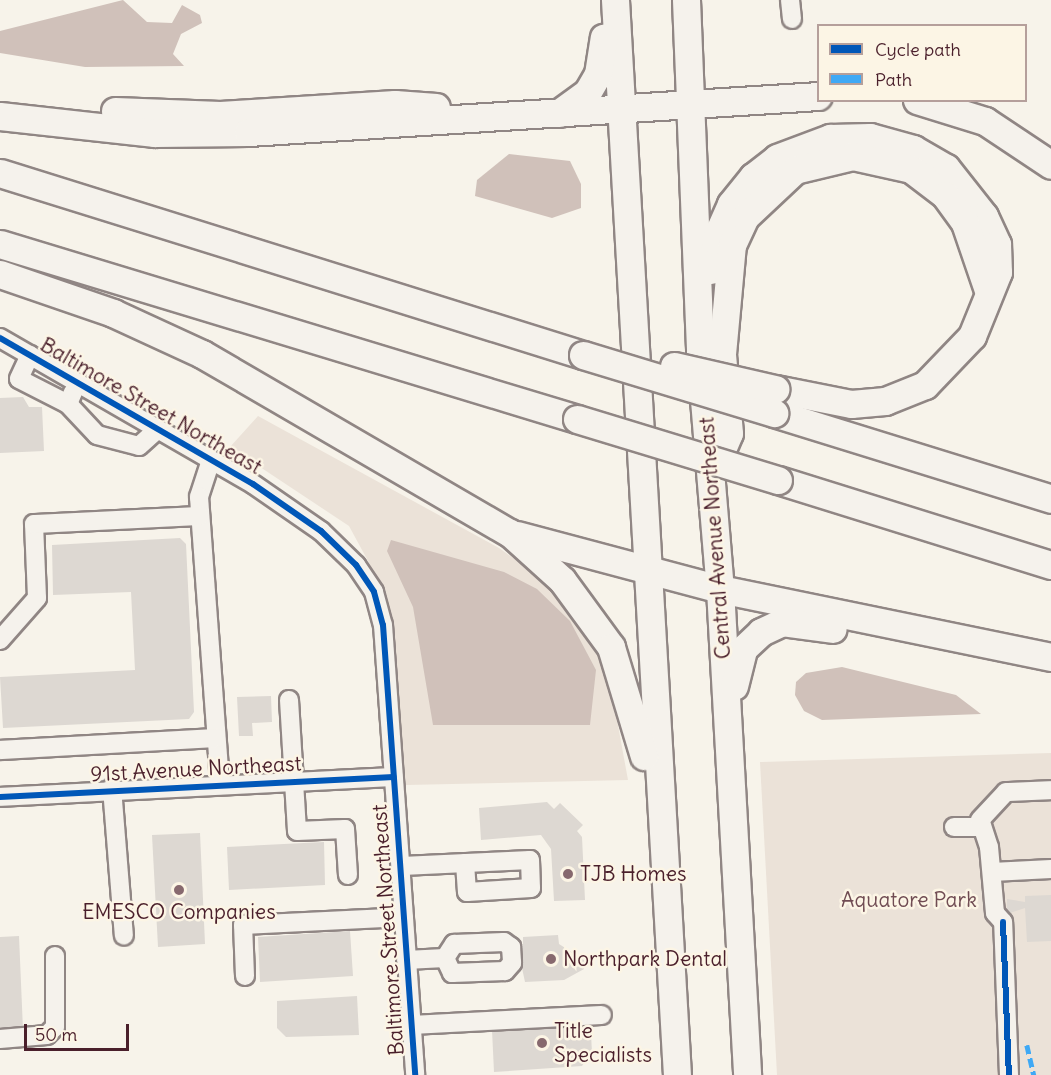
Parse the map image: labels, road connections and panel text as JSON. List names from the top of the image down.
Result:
{
  "streets": {
    "highway": ["Central Avenue Northeast"],
    "street": ["Baltimore Street Northeast", "91st Avenue Northeast"]
  },
  "crossings": [
    ["Baltimore Street Northeast", "91st Avenue Northeast"]
  ],
  "parks": ["Aquatore Park"],
  "places": [
    "TJB Homes",
    "EMESCO Companies",
    "Northpark Dental",
    "Title Specialists"
  ],
  "legend": ["Cycle path", "Path"],
  "scale_bar": "50 m"
}
